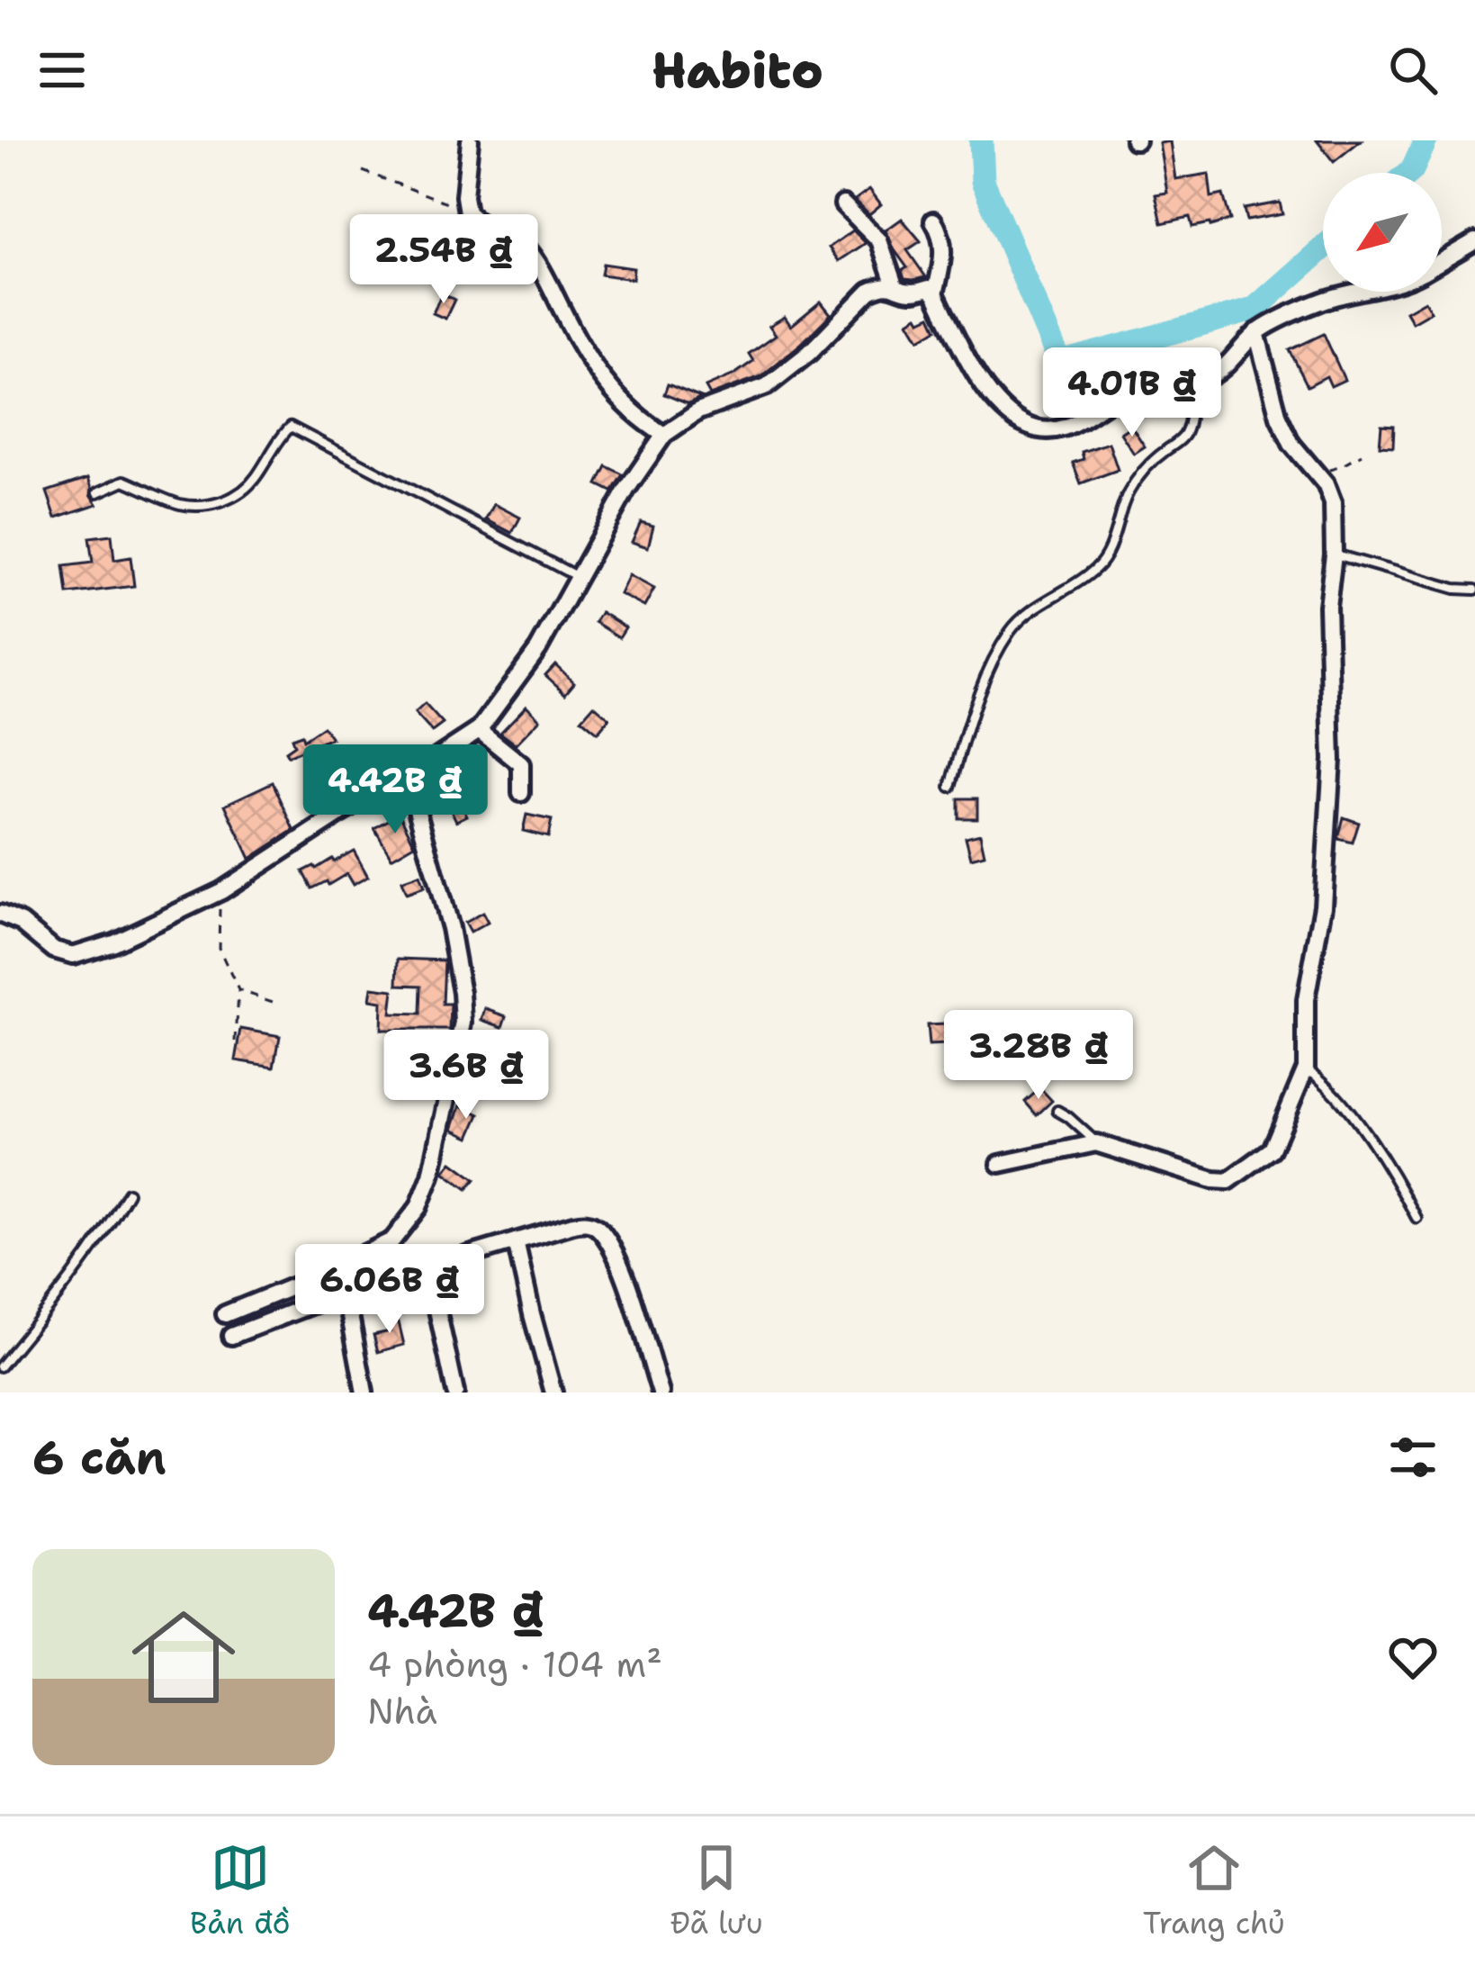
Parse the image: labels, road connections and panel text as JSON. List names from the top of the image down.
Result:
{
  "north": "bottom left",
  "page": {
    "header": "Habito",
    "price": [
      "2.54B ₫",
      "4.01B ₫",
      "4.42B ₫",
      "3.28B ₫",
      "3.6B ₫",
      "6.06B ₫"
    ],
    "heading": "6 căn",
    "list": [
      {
        "name": "4.42B ₫",
        "note": "4 phòng · 104 m² · Nhà"
      }
    ],
    "tabs": ["Bản đồ", "Đã lưu", "Trang chủ"]
  }
}
